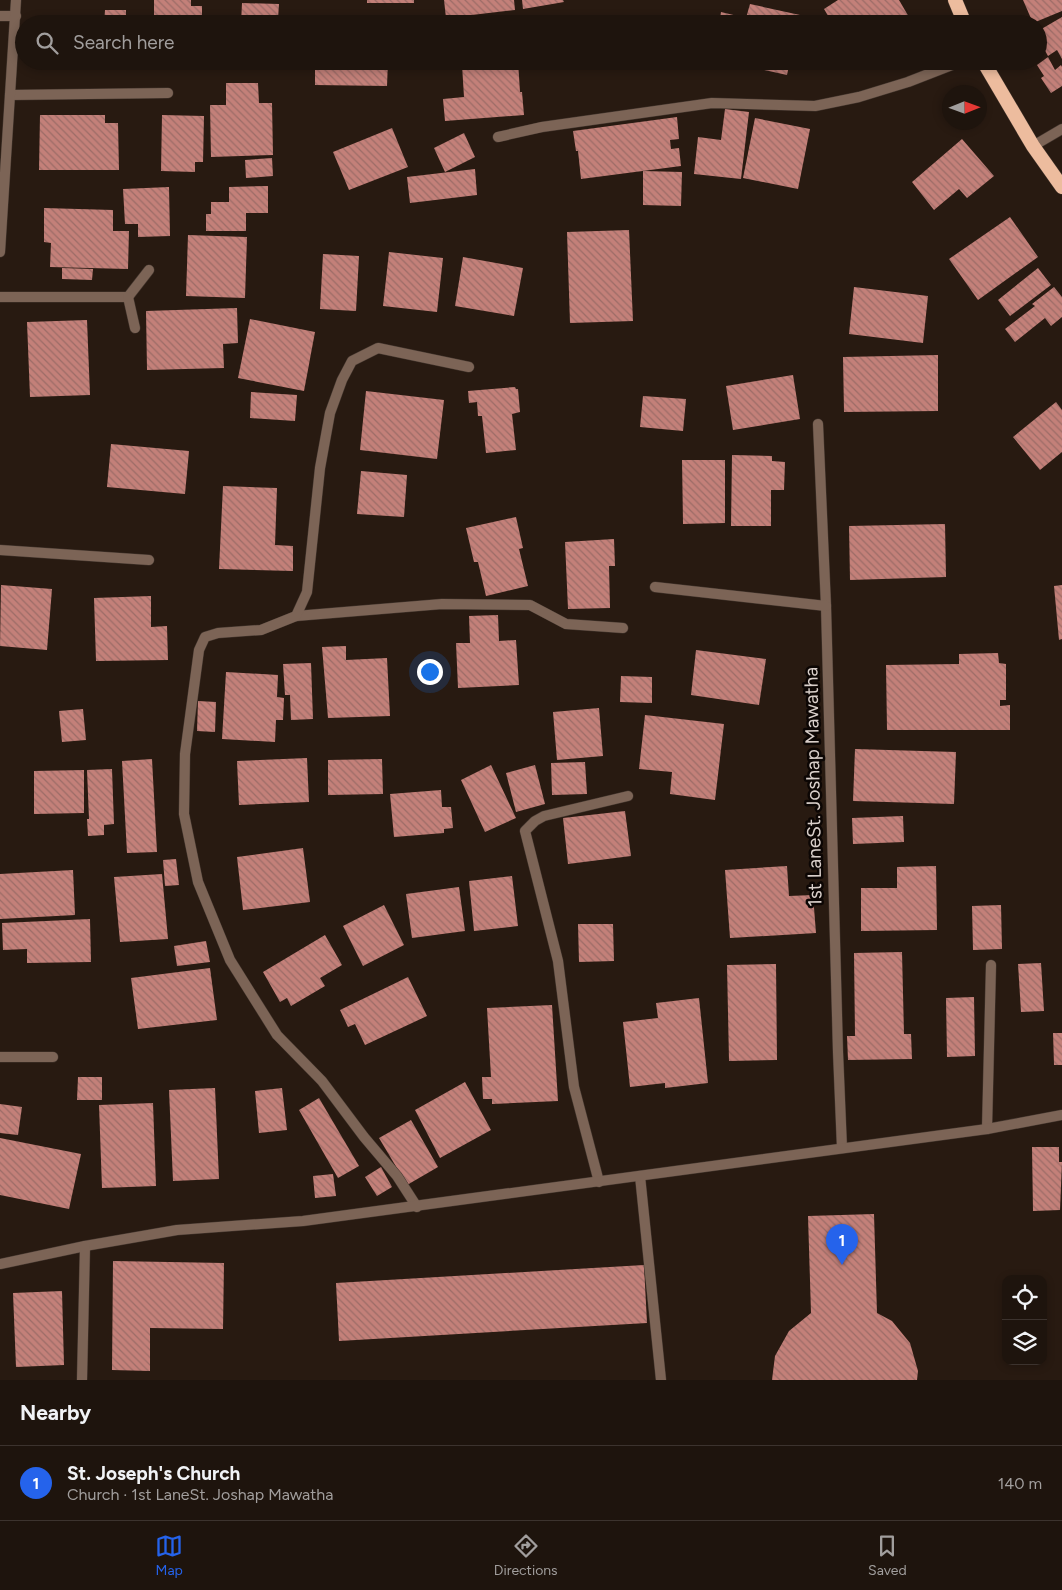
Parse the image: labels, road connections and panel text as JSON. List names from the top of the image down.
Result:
{
  "streets": {
    "street": ["1st LaneSt. Joshap Mawatha"]
  },
  "north": "right",
  "page": {
    "search": "Search here",
    "pins": "1",
    "heading": "Nearby",
    "list": [
      {
        "mark": "1",
        "name": "St. Joseph's Church",
        "note": "Church · 1st LaneSt. Joshap Mawatha",
        "value": "140 m"
      }
    ],
    "nav": ["Map", "Directions", "Saved"]
  }
}
